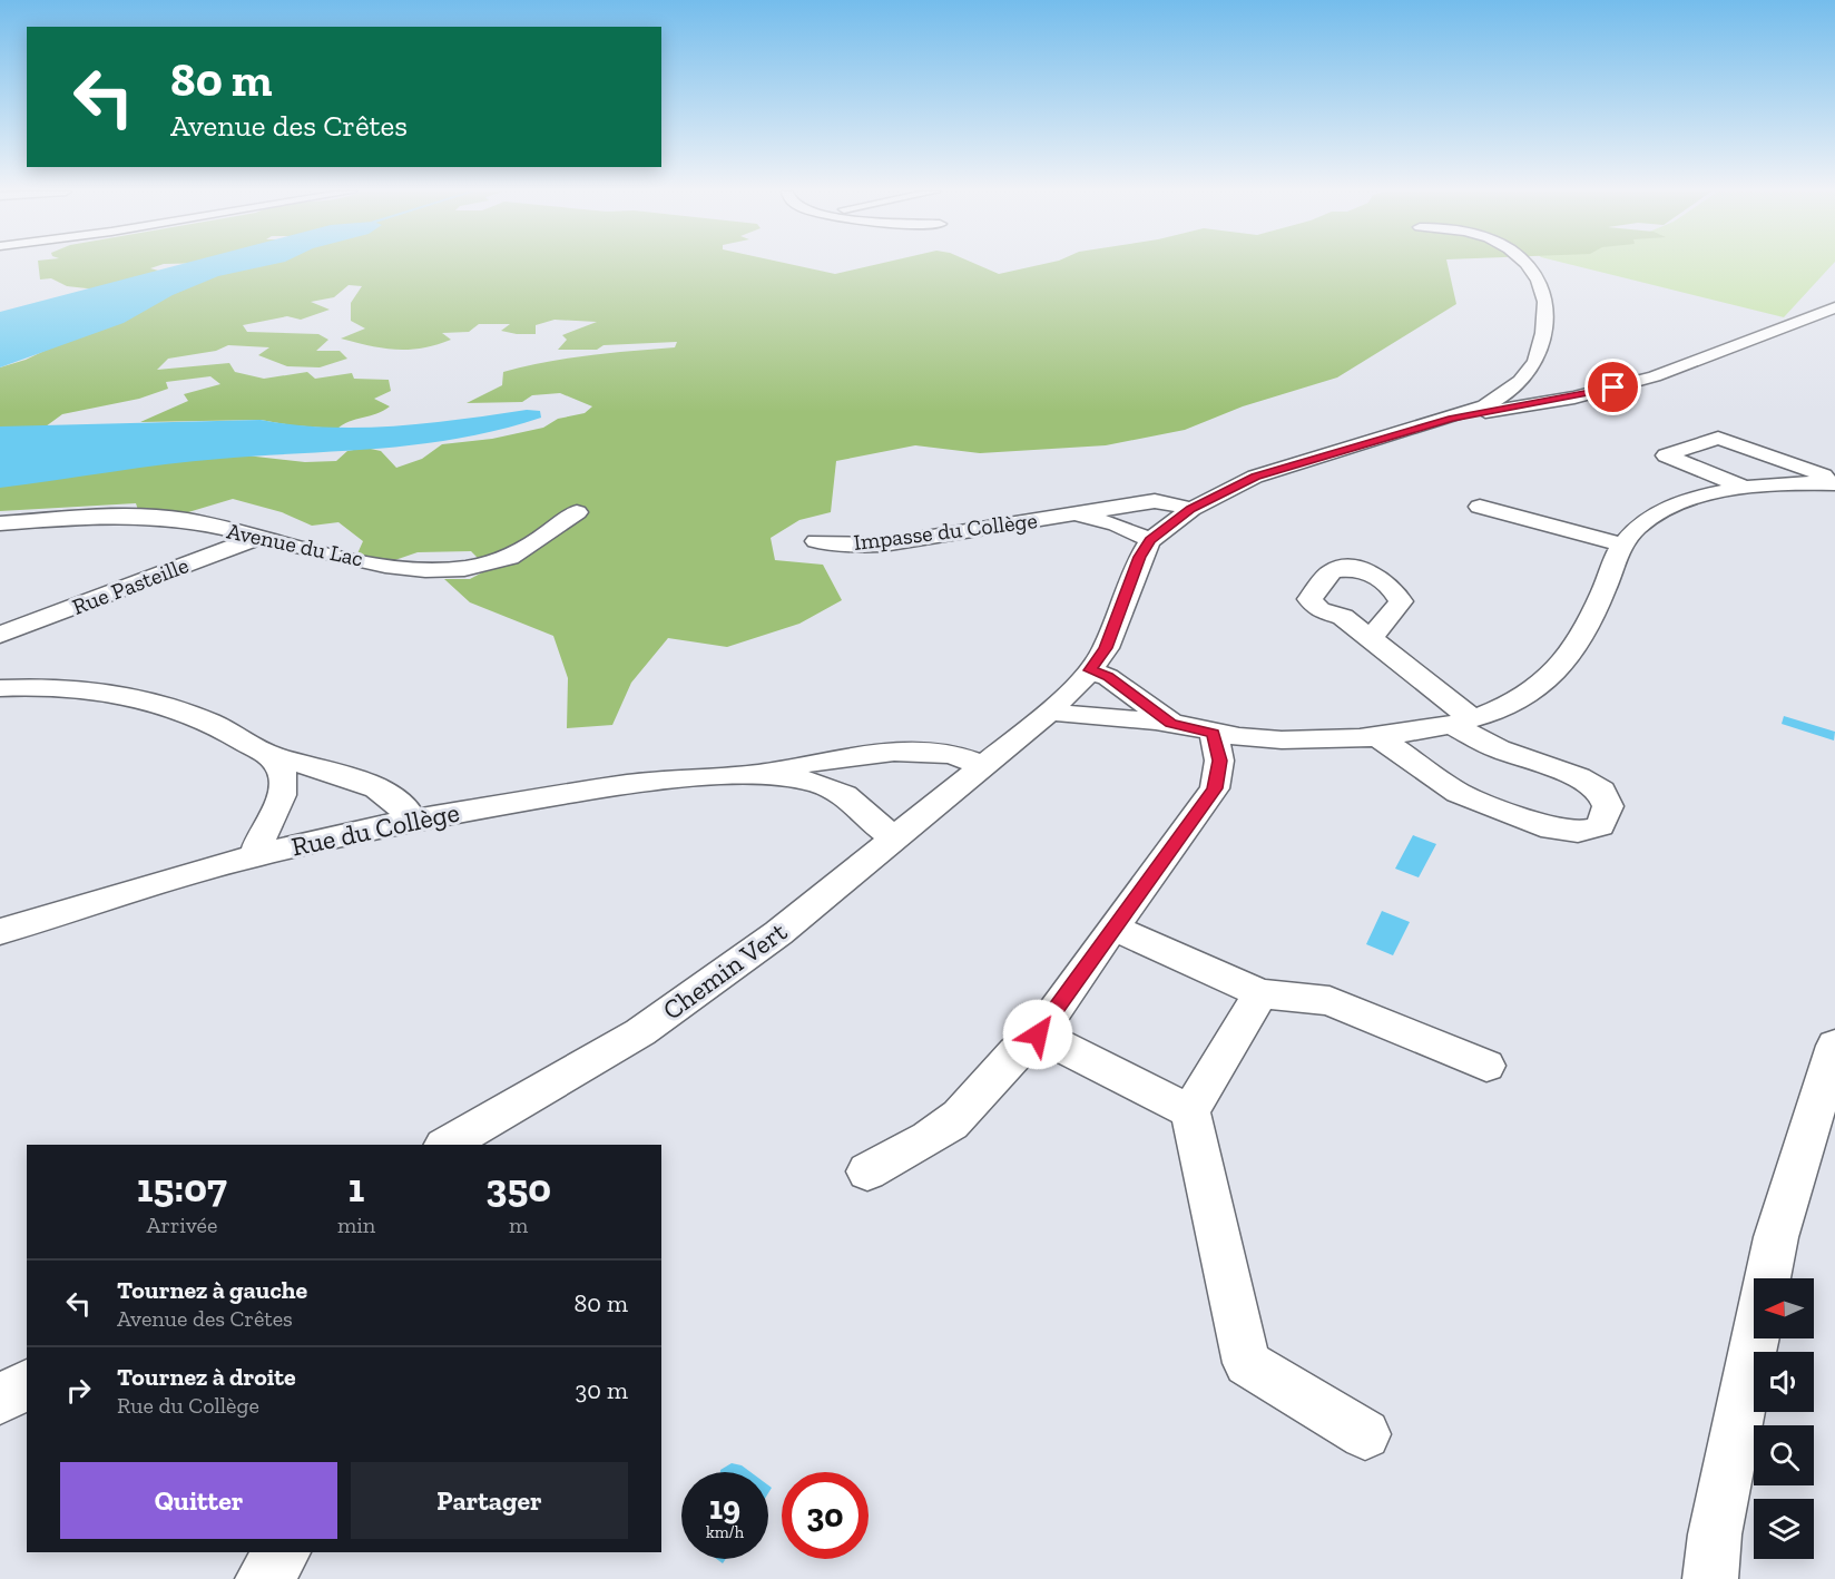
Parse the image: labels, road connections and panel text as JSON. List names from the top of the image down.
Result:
{
  "streets": {
    "street": [
      "Impasse du Collège",
      "Avenue du Lac",
      "Rue Pasteille",
      "Rue du Collège",
      "Chemin Vert"
    ]
  },
  "crossings": [
    ["Avenue du Lac", "Rue Pasteille"],
    ["Rue du Collège", "Chemin Vert"]
  ],
  "north": "left",
  "page": {
    "turn": ["80 m", "Avenue des Crêtes"],
    "eta": [
      "15:07",
      "Arrivée",
      "1",
      "min",
      "350",
      "m"
    ],
    "list": [
      {
        "name": "Tournez à gauche",
        "note": "Avenue des Crêtes",
        "value": "80 m"
      },
      {
        "name": "Tournez à droite",
        "note": "Rue du Collège",
        "value": "30 m"
      }
    ],
    "buttons": ["Quitter", "Partager"],
    "speed": "19 km/h",
    "limit": "30"
  }
}
